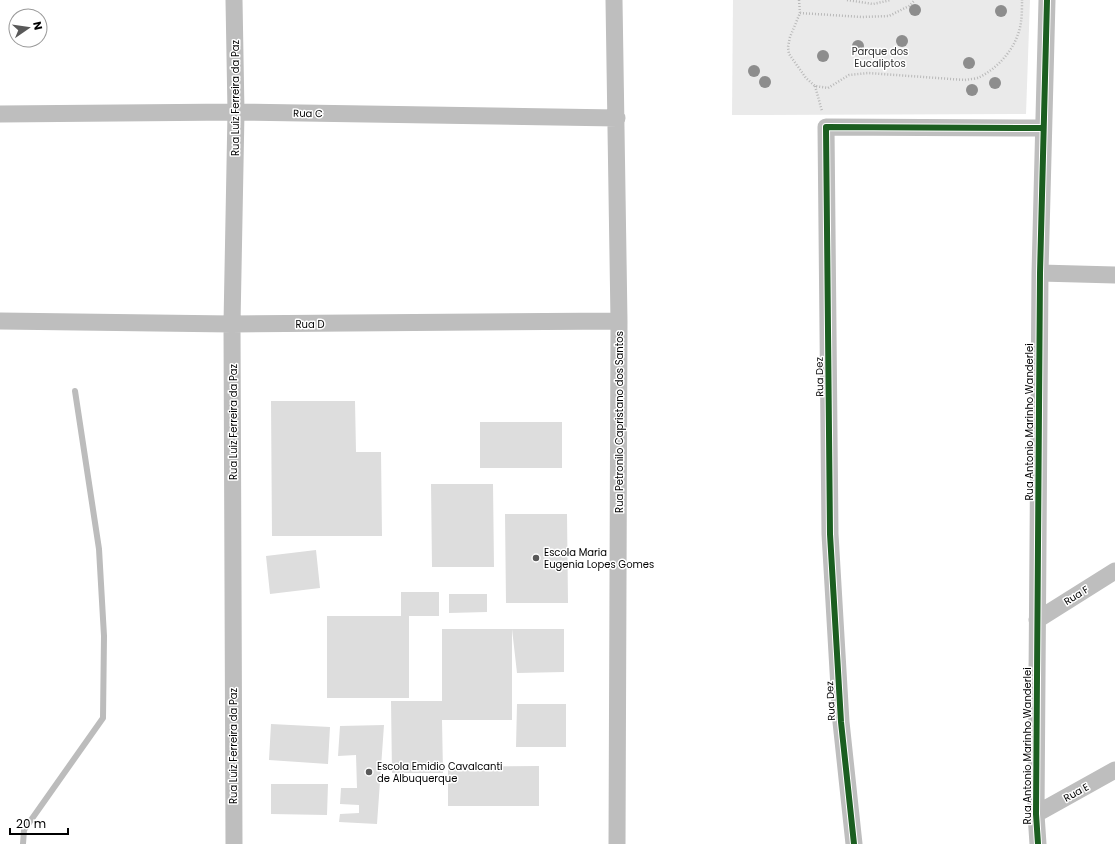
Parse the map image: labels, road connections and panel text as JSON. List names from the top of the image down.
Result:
{
  "streets": {
    "street": [
      "Rua Luiz Ferreira da Paz",
      "Rua C",
      "Rua D",
      "Rua Dez",
      "Rua Petronilo Capristano dos Santos",
      "Rua Antonio Marinho Wanderlei",
      "Rua F",
      "Rua E"
    ]
  },
  "crossings": [
    ["Rua Luiz Ferreira da Paz", "Rua C"],
    ["Rua Luiz Ferreira da Paz", "Rua D"],
    ["Rua C", "Rua Petronilo Capristano dos Santos"],
    ["Rua D", "Rua Petronilo Capristano dos Santos"],
    ["Rua Antonio Marinho Wanderlei", "Rua F"],
    ["Rua Antonio Marinho Wanderlei", "Rua E"]
  ],
  "parks": ["Parque dos Eucaliptos"],
  "places": ["Escola Maria Eugenia Lopes Gomes", "Escola Emidio Cavalcanti de Albuquerque"],
  "scale_bar": "20 m",
  "north": "right"
}
